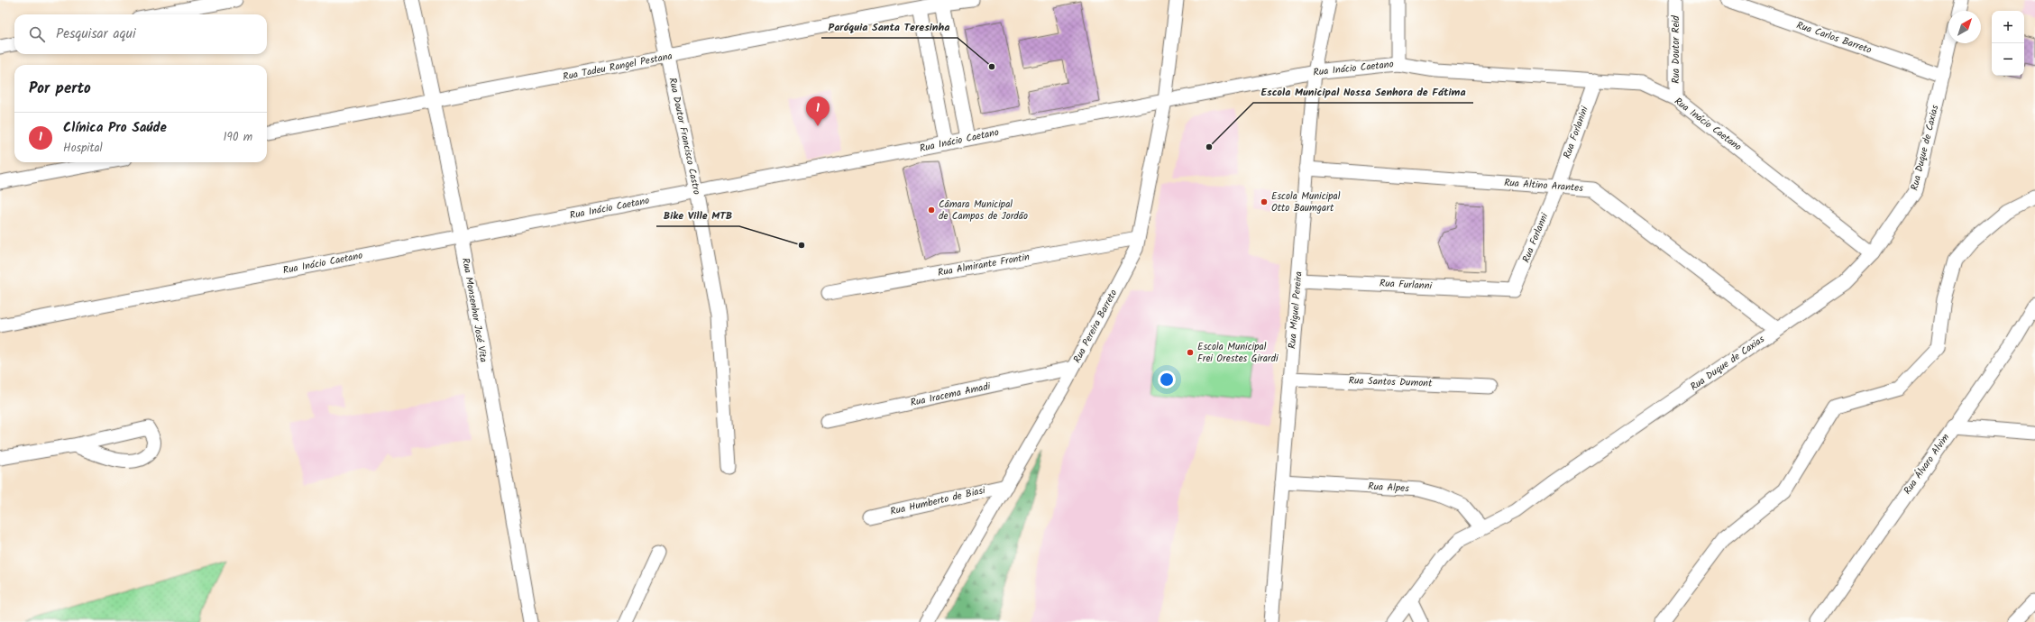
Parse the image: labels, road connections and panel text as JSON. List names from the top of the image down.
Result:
{
  "streets": {
    "street": [
      "Rua Carlos Barreto",
      "Rua Doutor Reid",
      "Rua Tadeu Rangel Pestana",
      "Rua Inácio Caetano",
      "Rua Forlanini",
      "Rua Doutor Francisco Castro",
      "Rua Duque de Caxias",
      "Rua Altino Arantes",
      "Rua Forlanni",
      "Rua Almirante Frontin",
      "Rua Furlanni",
      "Rua Monsenhor José Vita",
      "Rua Miguel Pereira",
      "Rua Pereira Barreto",
      "Rua Santos Dumont",
      "Rua Iracema Amadi",
      "Rua Álvaro Alvim",
      "Rua Alpes",
      "Rua Humberto de Biasi"
    ]
  },
  "crossings": [
    ["Rua Carlos Barreto", "Rua Duque de Caxias"],
    ["Rua Doutor Reid", "Rua Inácio Caetano"],
    ["Rua Tadeu Rangel Pestana", "Rua Doutor Francisco Castro"],
    ["Rua Tadeu Rangel Pestana", "Rua Monsenhor José Vita"],
    ["Rua Inácio Caetano", "Rua Forlanini"],
    ["Rua Inácio Caetano", "Rua Doutor Francisco Castro"],
    ["Rua Inácio Caetano", "Rua Duque de Caxias"],
    ["Rua Inácio Caetano", "Rua Monsenhor José Vita"],
    ["Rua Inácio Caetano", "Rua Miguel Pereira"],
    ["Rua Inácio Caetano", "Rua Pereira Barreto"],
    ["Rua Forlanini", "Rua Altino Arantes"],
    ["Rua Forlanini", "Rua Forlanni"],
    ["Rua Duque de Caxias", "Rua Altino Arantes"],
    ["Rua Duque de Caxias", "Rua Alpes"],
    ["Rua Altino Arantes", "Rua Forlanni"],
    ["Rua Altino Arantes", "Rua Miguel Pereira"],
    ["Rua Forlanni", "Rua Furlanni"],
    ["Rua Almirante Frontin", "Rua Pereira Barreto"],
    ["Rua Furlanni", "Rua Miguel Pereira"],
    ["Rua Miguel Pereira", "Rua Santos Dumont"],
    ["Rua Miguel Pereira", "Rua Alpes"],
    ["Rua Pereira Barreto", "Rua Iracema Amadi"],
    ["Rua Pereira Barreto", "Rua Humberto de Biasi"]
  ],
  "places": [
    "Paróquia Santa Teresinha",
    "Escola Municipal Nossa Senhora de Fátima",
    "Escola Municipal Otto Baumgart",
    "Câmara Municipal de Campos de Jordão",
    "Bike Ville MTB",
    "Escola Municipal Frei Orestes Girardi"
  ],
  "north": "top right",
  "page": {
    "map_buttons": ["+", "−"],
    "search": "Pesquisar aqui",
    "heading": "Por perto",
    "pins": "1",
    "list": [
      {
        "mark": "1",
        "name": "Clínica Pro Saúde",
        "note": "Hospital",
        "value": "190 m"
      }
    ]
  }
}
